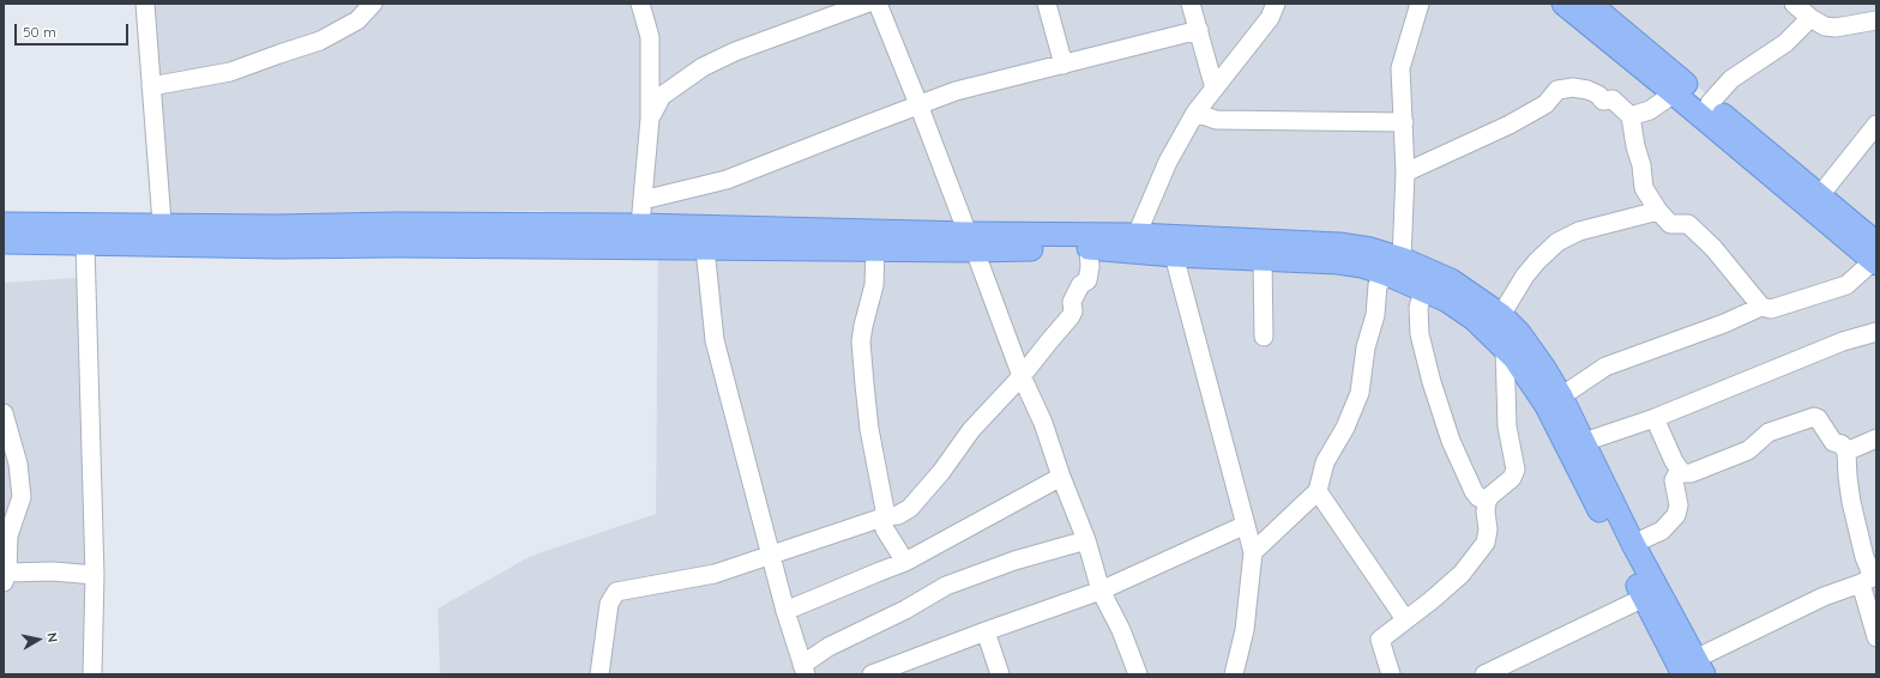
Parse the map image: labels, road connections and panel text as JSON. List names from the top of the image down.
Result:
{
  "scale_bar": "50 m",
  "north": "right"
}
